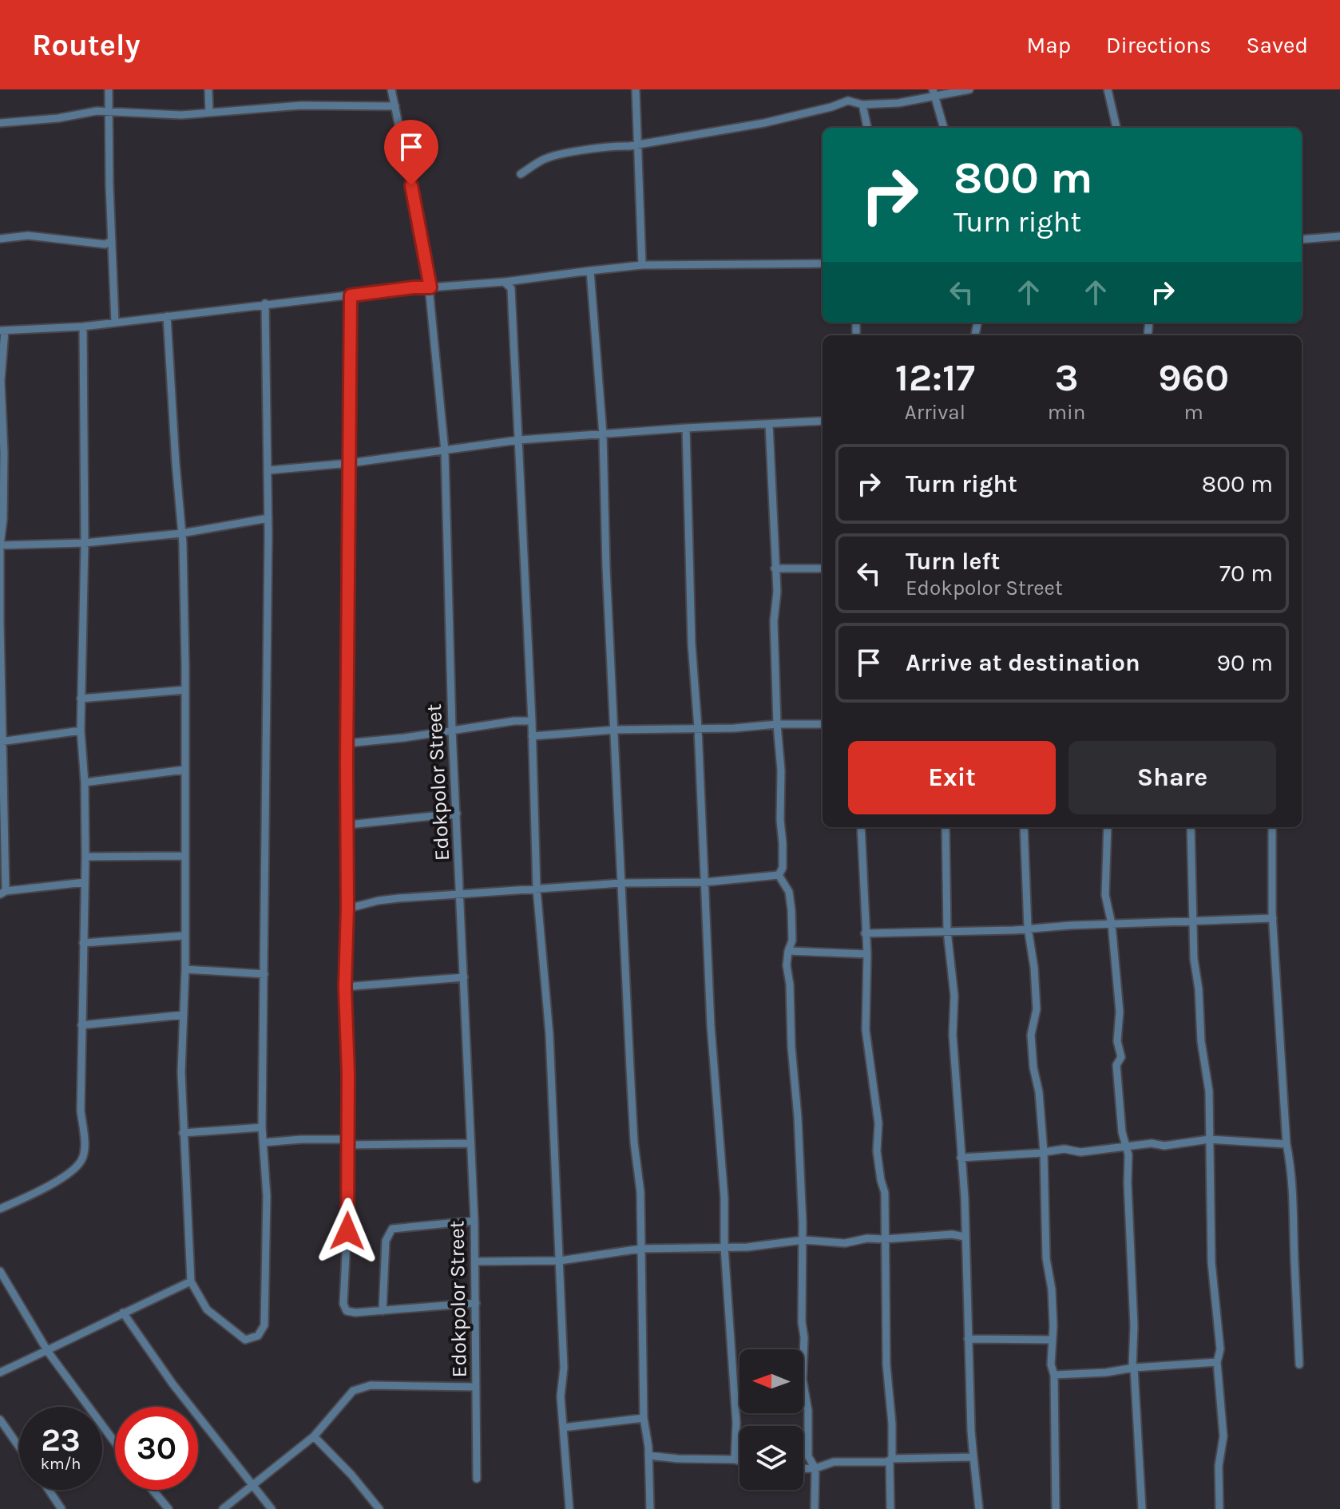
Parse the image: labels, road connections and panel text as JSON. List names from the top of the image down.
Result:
{
  "streets": {
    "street": ["Edokpolor Street"]
  },
  "north": "left",
  "page": {
    "header": "Routely",
    "nav": ["Map", "Directions", "Saved"],
    "turn": ["800 m", "Turn right"],
    "eta": [
      "12:17",
      "Arrival",
      "3",
      "min",
      "960",
      "m"
    ],
    "list": [
      {
        "name": "Turn right",
        "value": "800 m"
      },
      {
        "name": "Turn left",
        "note": "Edokpolor Street",
        "value": "70 m"
      },
      {
        "name": "Arrive at destination",
        "value": "90 m"
      }
    ],
    "buttons": ["Exit", "Share"],
    "speed": "23 km/h",
    "limit": "30"
  }
}
